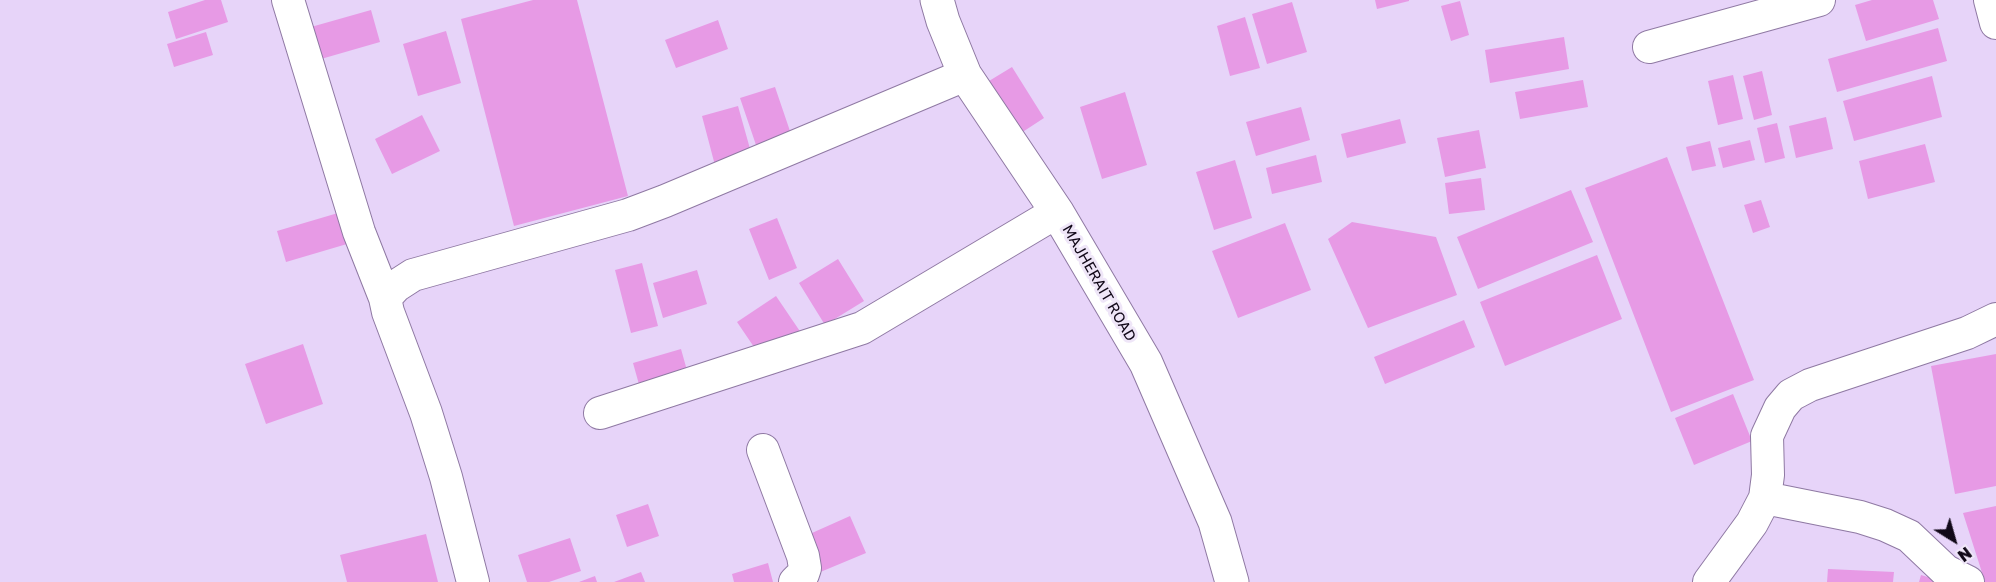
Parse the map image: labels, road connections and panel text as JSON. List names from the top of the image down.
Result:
{
  "streets": {
    "street": ["MAJHERAIT ROAD"]
  },
  "north": "bottom right"
}
